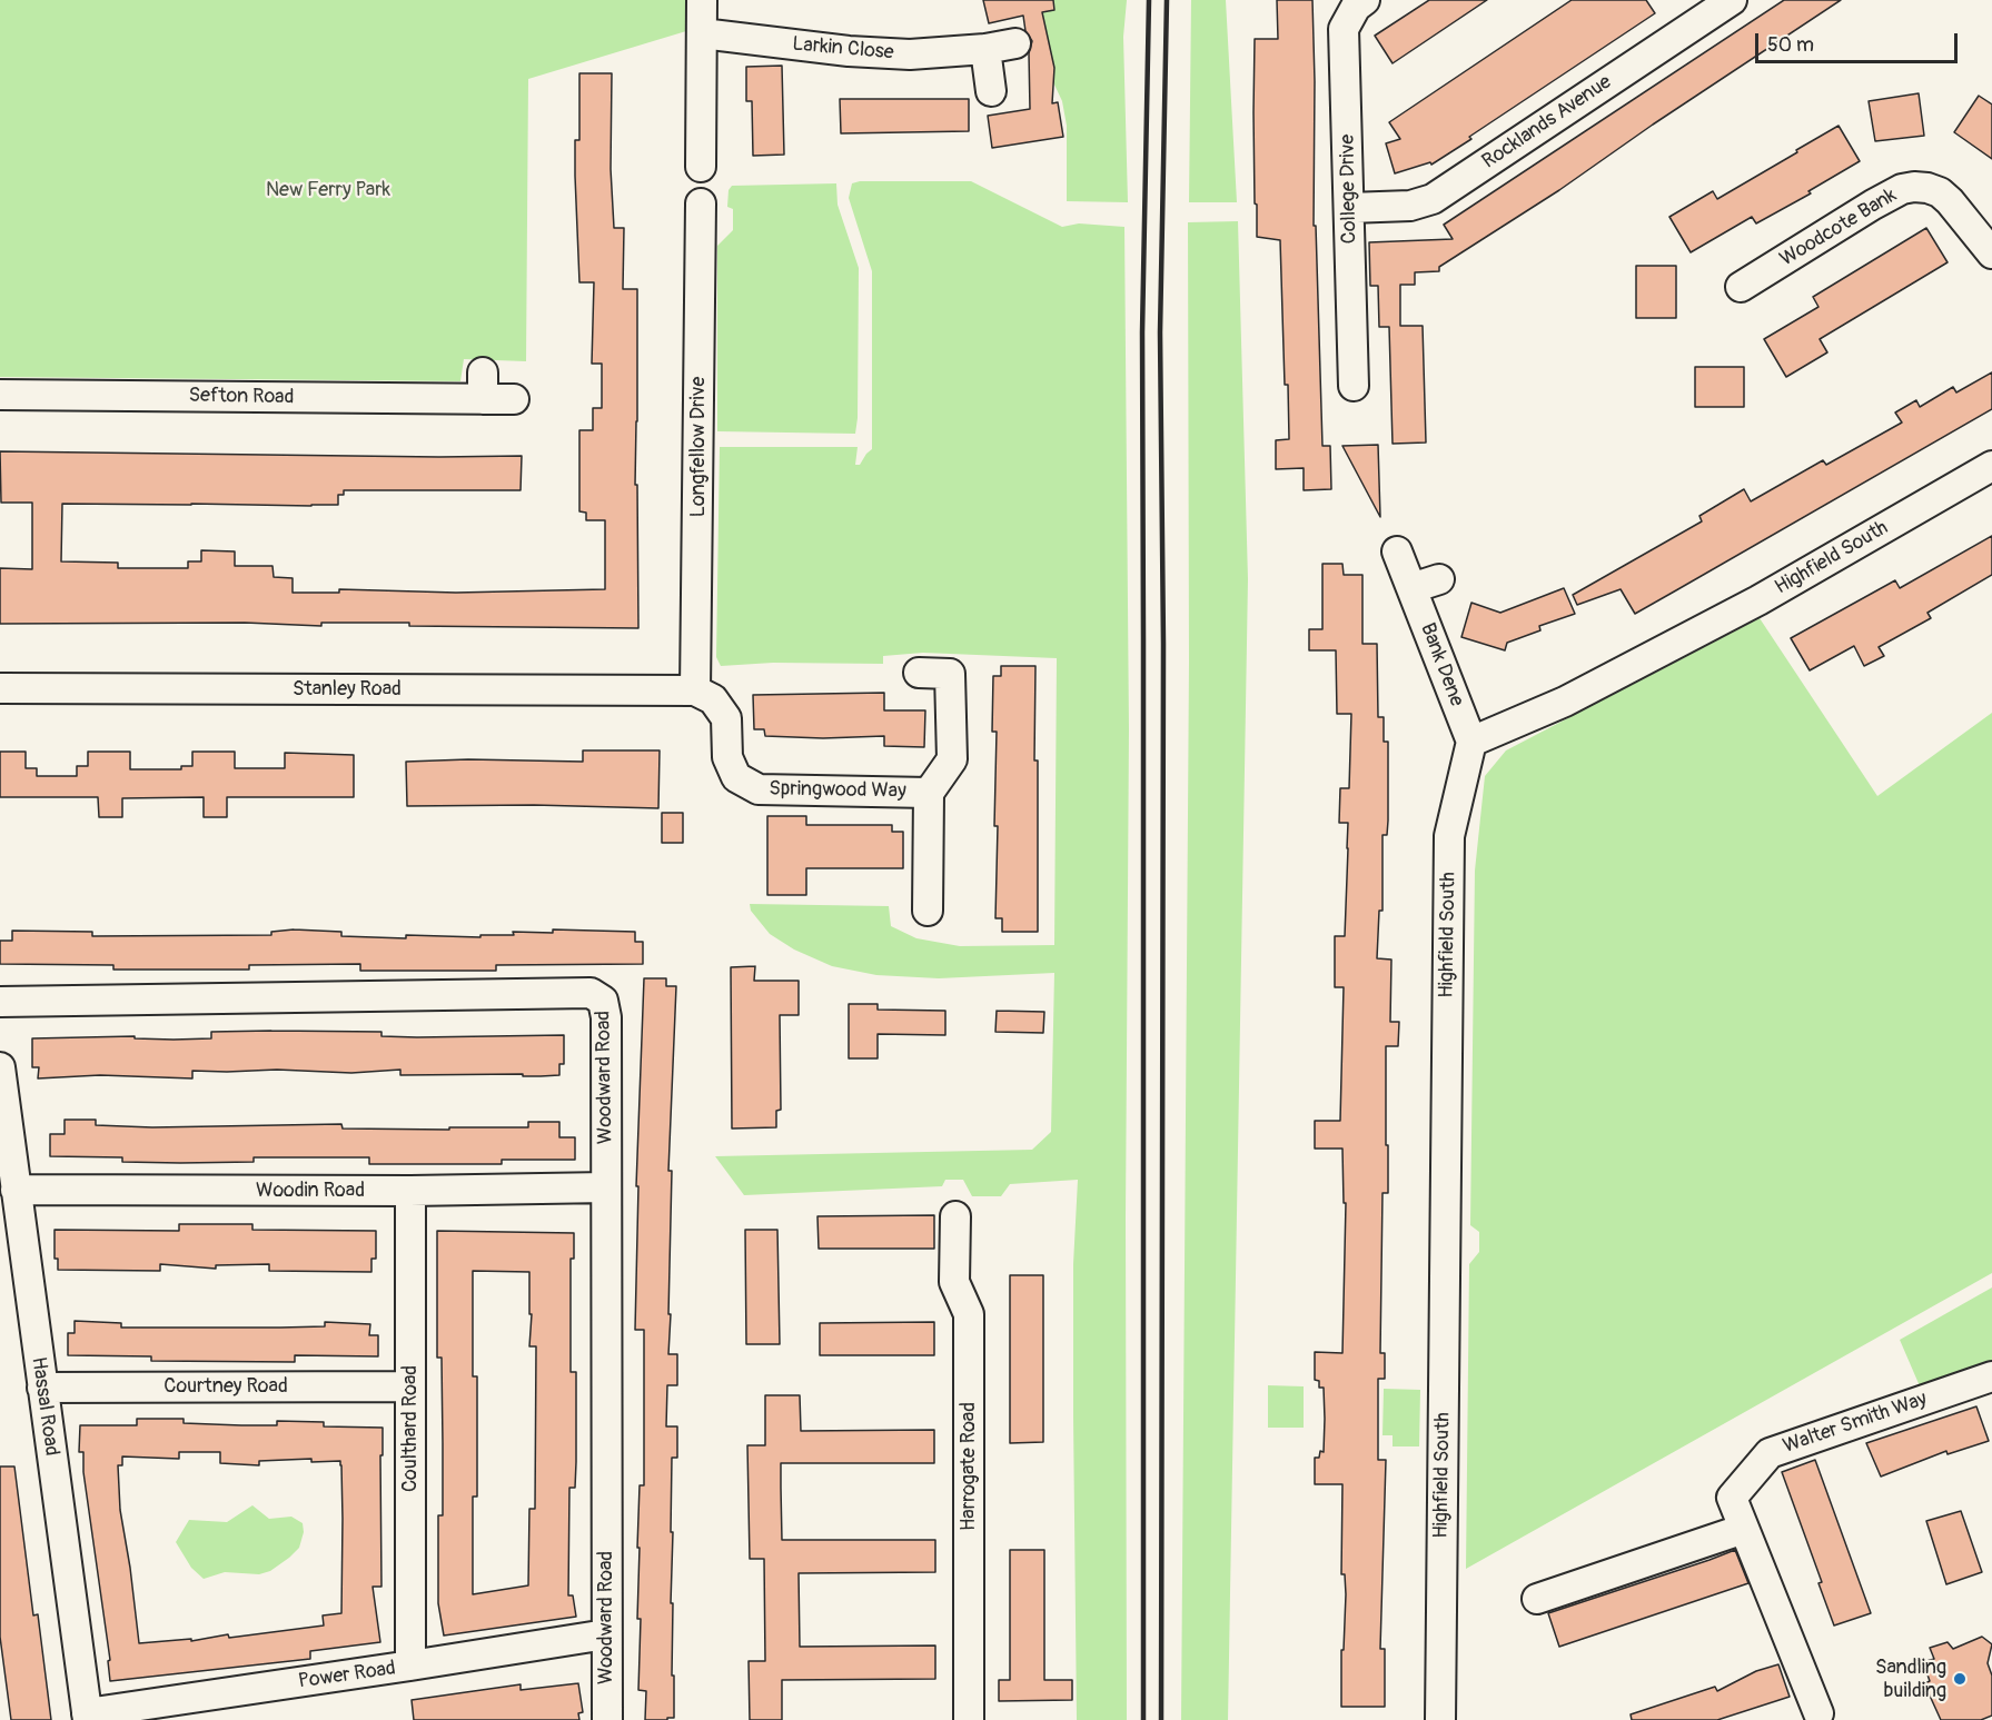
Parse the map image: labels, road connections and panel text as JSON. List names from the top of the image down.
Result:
{
  "streets": {
    "street": [
      "Larkin Close",
      "Rocklands Avenue",
      "College Drive",
      "Woodcote Bank",
      "Sefton Road",
      "Longfellow Drive",
      "Highfield South",
      "Bank Dene",
      "Stanley Road",
      "Springwood Way",
      "Woodward Road",
      "Woodin Road",
      "Courtney Road",
      "Hassal Road",
      "Walter Smith Way",
      "Coulthard Road",
      "Harrogate Road",
      "Power Road"
    ]
  },
  "crossings": [
    ["Rocklands Avenue", "College Drive"],
    ["Longfellow Drive", "Stanley Road"],
    ["Longfellow Drive", "Springwood Way"],
    ["Highfield South", "Bank Dene"],
    ["Stanley Road", "Springwood Way"],
    ["Woodward Road", "Woodin Road"],
    ["Woodward Road", "Power Road"],
    ["Woodin Road", "Hassal Road"],
    ["Woodin Road", "Coulthard Road"],
    ["Courtney Road", "Hassal Road"],
    ["Courtney Road", "Coulthard Road"],
    ["Hassal Road", "Power Road"],
    ["Coulthard Road", "Power Road"]
  ],
  "parks": ["New Ferry Park"],
  "places": ["Sandling building"],
  "scale_bar": "50 m"
}
